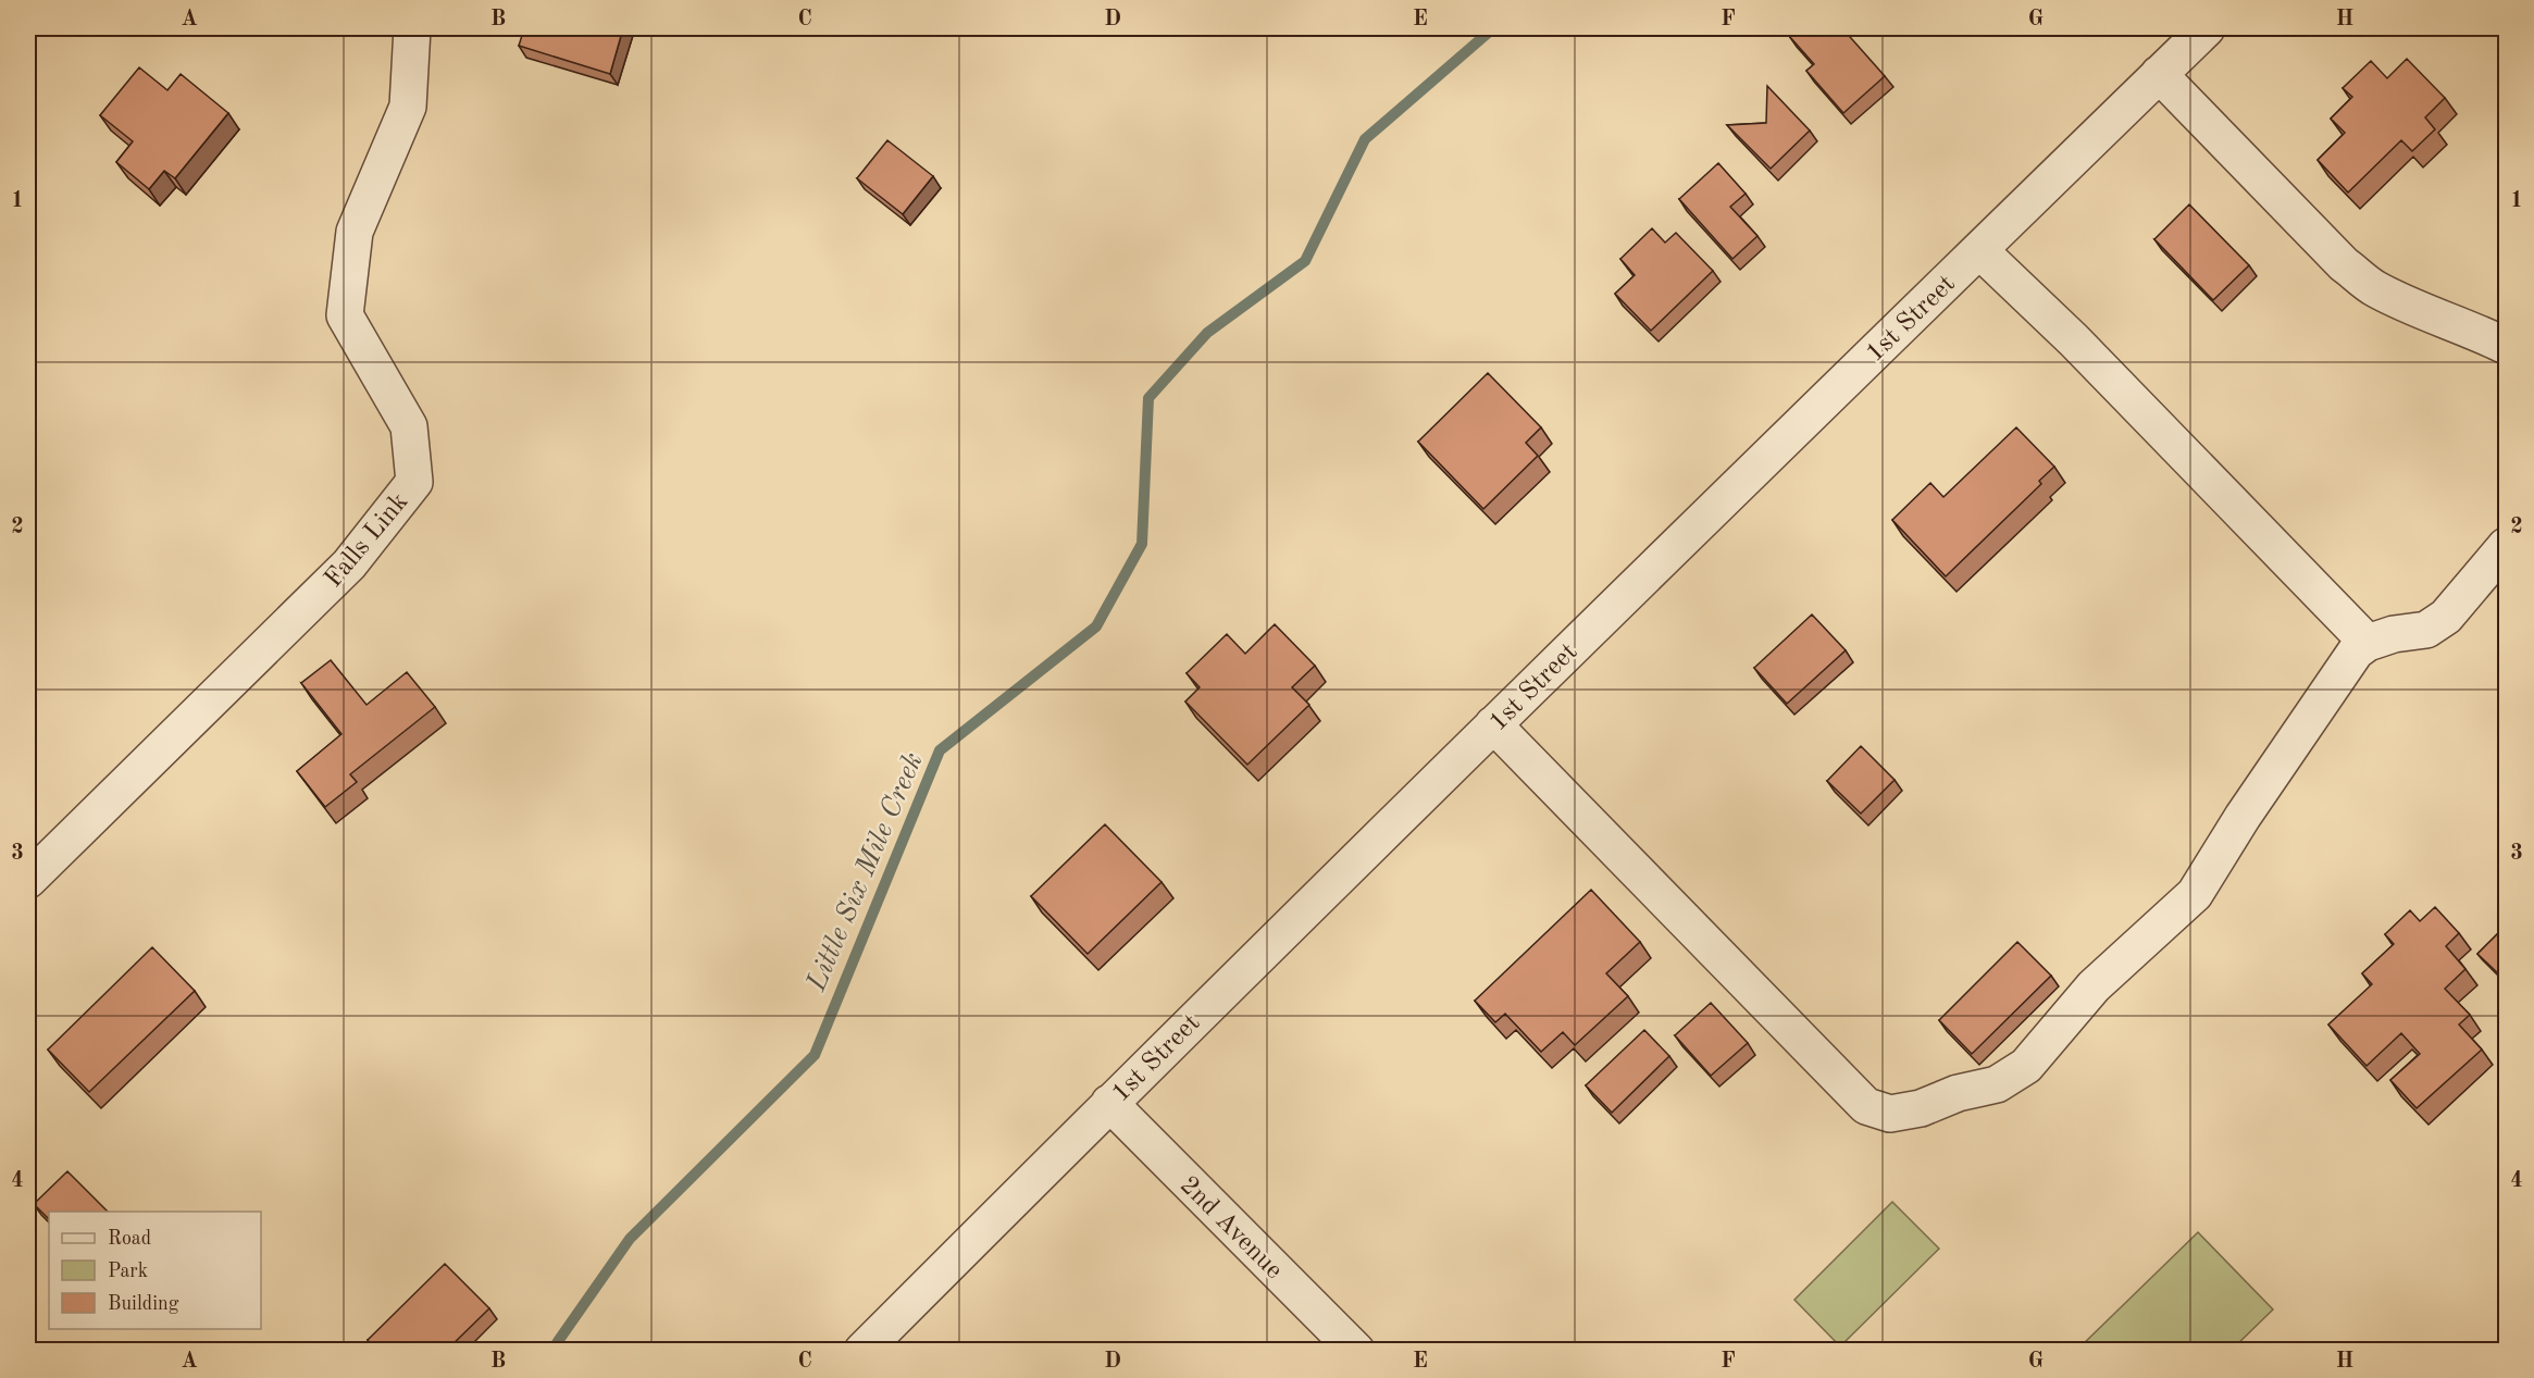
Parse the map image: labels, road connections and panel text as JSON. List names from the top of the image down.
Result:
{
  "streets": {
    "street": ["1st Street", "Falls Link", "2nd Avenue"]
  },
  "crossings": [
    ["1st Street", "2nd Avenue"]
  ],
  "water": ["Little Six Mile Creek"],
  "legend": ["Road", "Park", "Building"],
  "grid": {
    "columns": [
      "A",
      "B",
      "C",
      "D",
      "E",
      "F",
      "G",
      "H"
    ],
    "rows": [
      "1",
      "2",
      "3",
      "4"
    ]
  }
}
